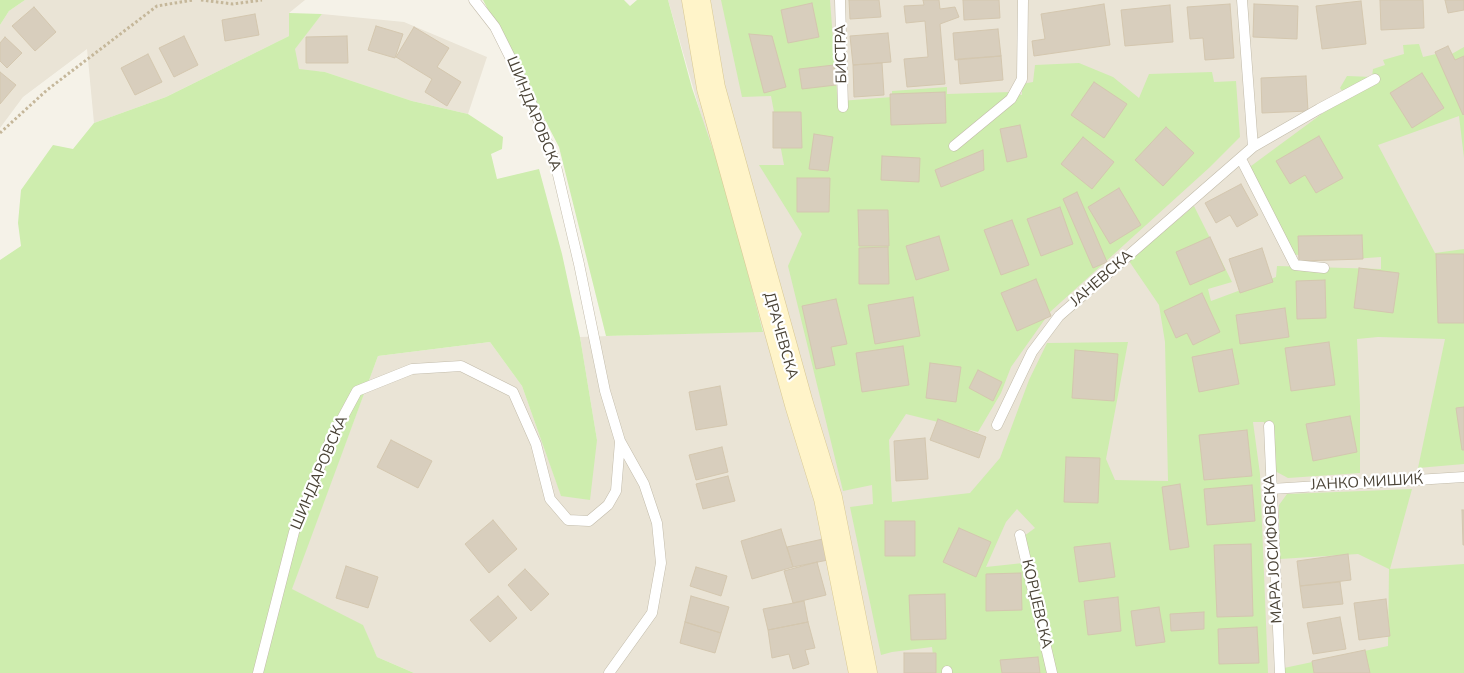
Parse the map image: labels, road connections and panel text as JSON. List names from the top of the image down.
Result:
{
  "streets": {
    "main road": ["ДРАЧЕВСКА"],
    "lane": [
      "БИСТРА",
      "ШИНДАРОВСКА",
      "ЈАНЕВСКА",
      "ЈАНКО МИШИЌ",
      "МАРА ЈОСИФОВСКА",
      "КОРЏЕВСКА"
    ]
  },
  "crossings": [
    ["ЈАНКО МИШИЌ", "МАРА ЈОСИФОВСКА"]
  ]
}
